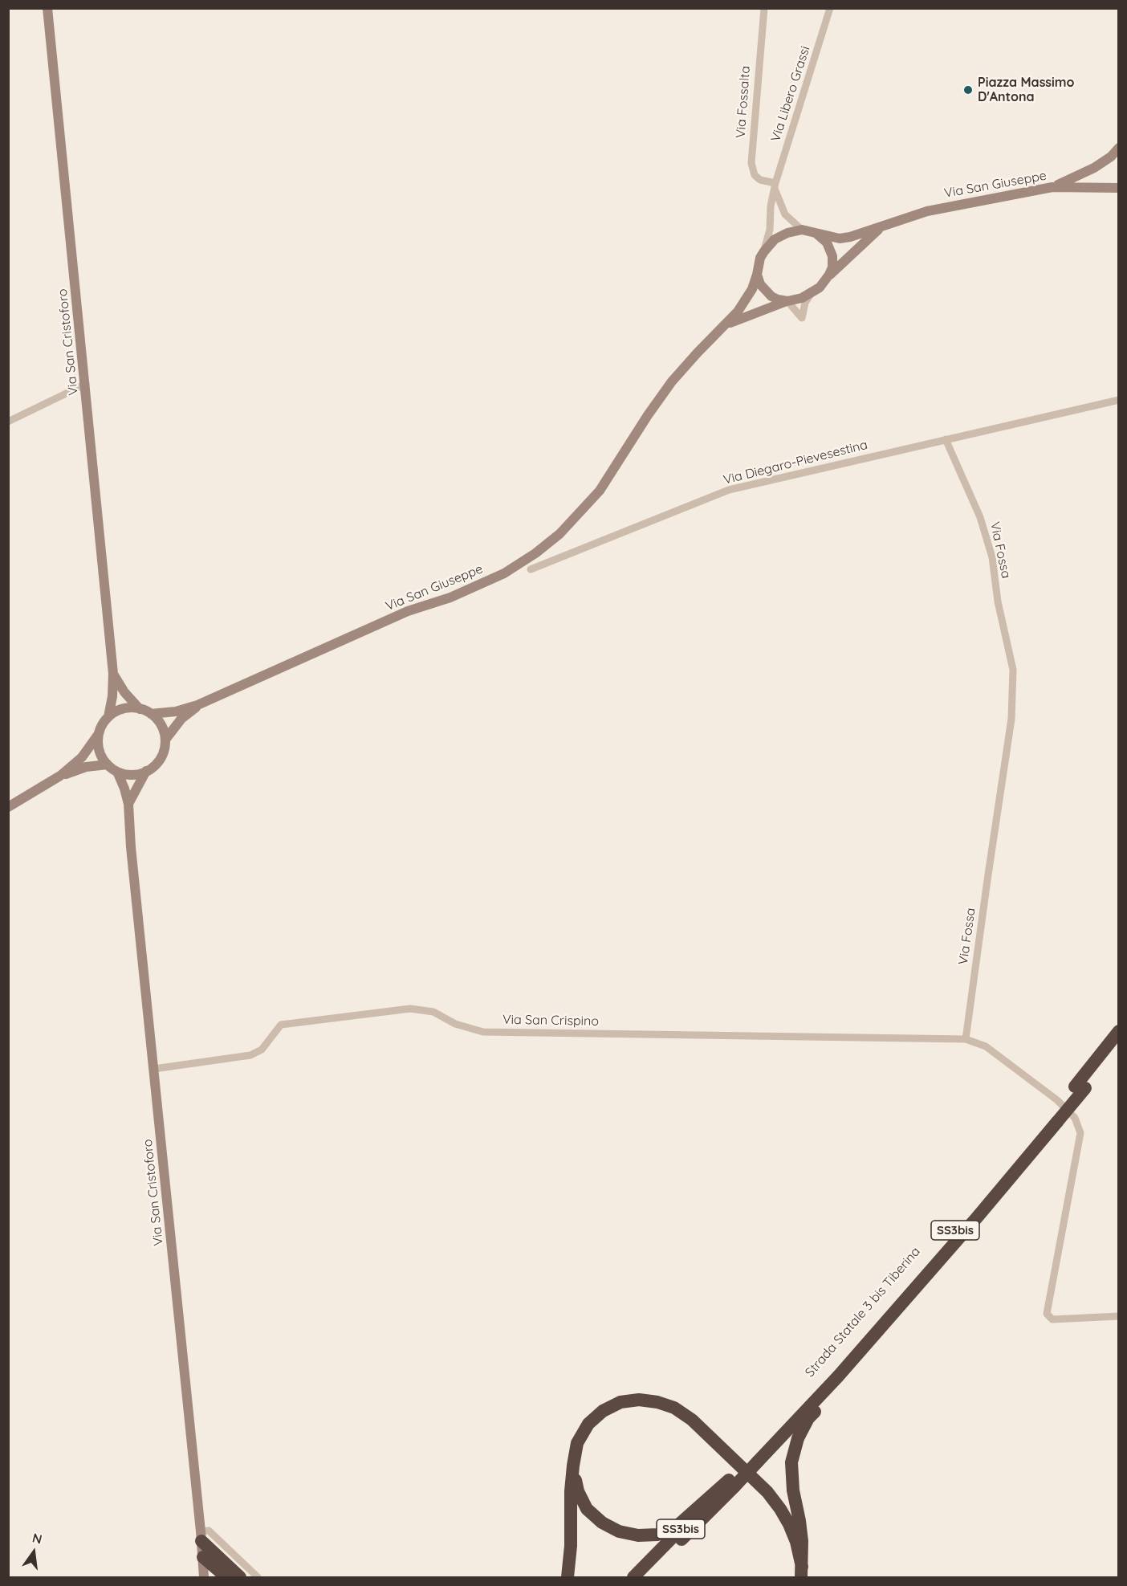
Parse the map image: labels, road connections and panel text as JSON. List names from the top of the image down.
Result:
{
  "streets": {
    "highway": ["SS3bis", "Strada Statale 3 bis Tiberina"],
    "main road": ["Via San Giuseppe", "Via San Cristoforo"],
    "street": [
      "Via Libero Grassi",
      "Via Fossalta",
      "Via Diegaro-Pievesestina",
      "Via Fossa",
      "Via San Crispino"
    ]
  },
  "crossings": [
    ["Via Libero Grassi", "Via Fossalta"],
    ["Via Libero Grassi", "Via San Giuseppe"],
    ["Via San Giuseppe", "Via San Cristoforo"],
    ["Via San Cristoforo", "Via San Crispino"],
    ["Via Diegaro-Pievesestina", "Via Fossa"],
    ["Via Fossa", "Via San Crispino"]
  ],
  "places": ["Piazza Massimo D'Antona"],
  "north": "top"
}
